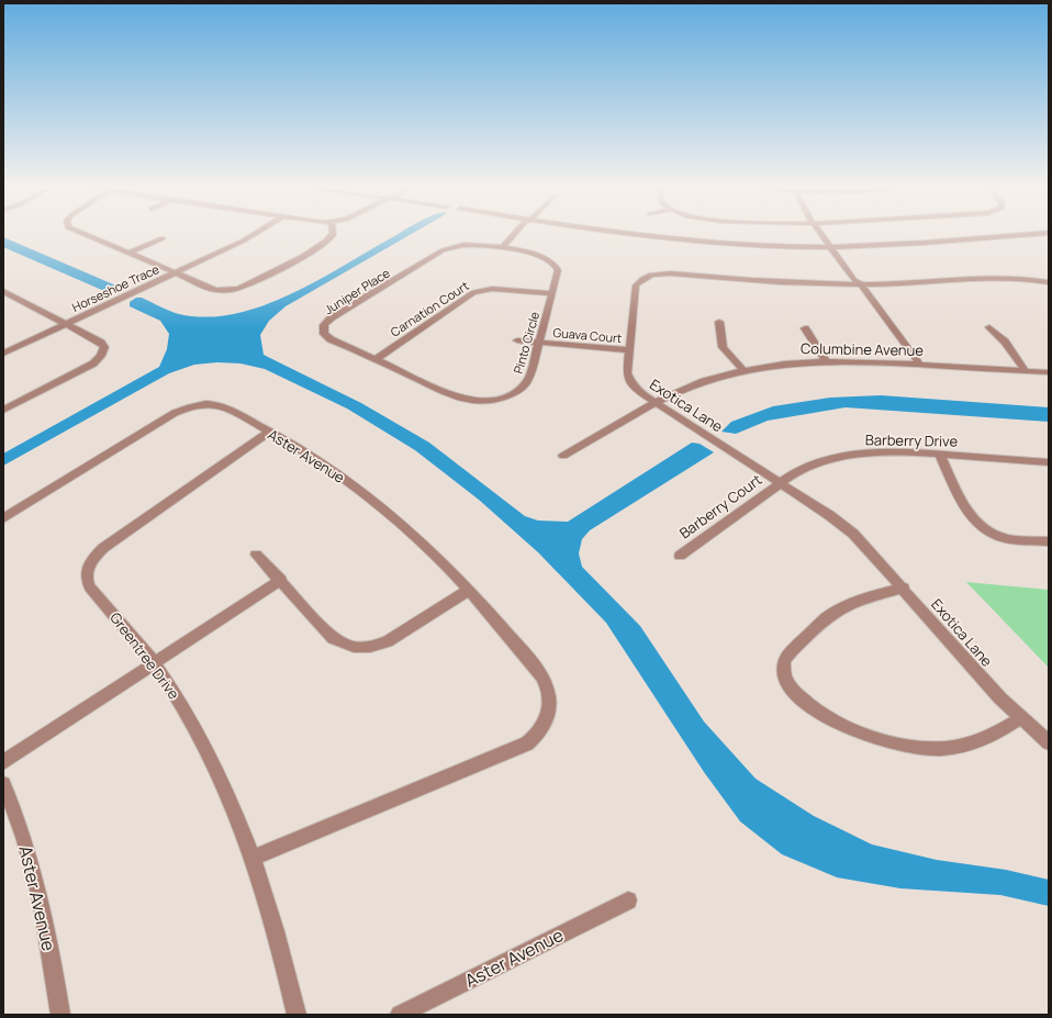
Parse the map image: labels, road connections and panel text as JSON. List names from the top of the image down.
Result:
{
  "streets": {
    "street": [
      "Horseshoe Trace",
      "Juniper Place",
      "Carnation Court",
      "Guava Court",
      "Pinto Circle",
      "Columbine Avenue",
      "Exotica Lane",
      "Barberry Drive",
      "Aster Avenue",
      "Barberry Court",
      "Greentree Drive"
    ]
  },
  "crossings": [
    ["Juniper Place", "Pinto Circle"],
    ["Carnation Court", "Pinto Circle"],
    ["Guava Court", "Pinto Circle"],
    ["Guava Court", "Exotica Lane"],
    ["Columbine Avenue", "Exotica Lane"],
    ["Exotica Lane", "Barberry Drive"],
    ["Exotica Lane", "Barberry Court"],
    ["Barberry Drive", "Barberry Court"],
    ["Aster Avenue", "Greentree Drive"]
  ]
}
